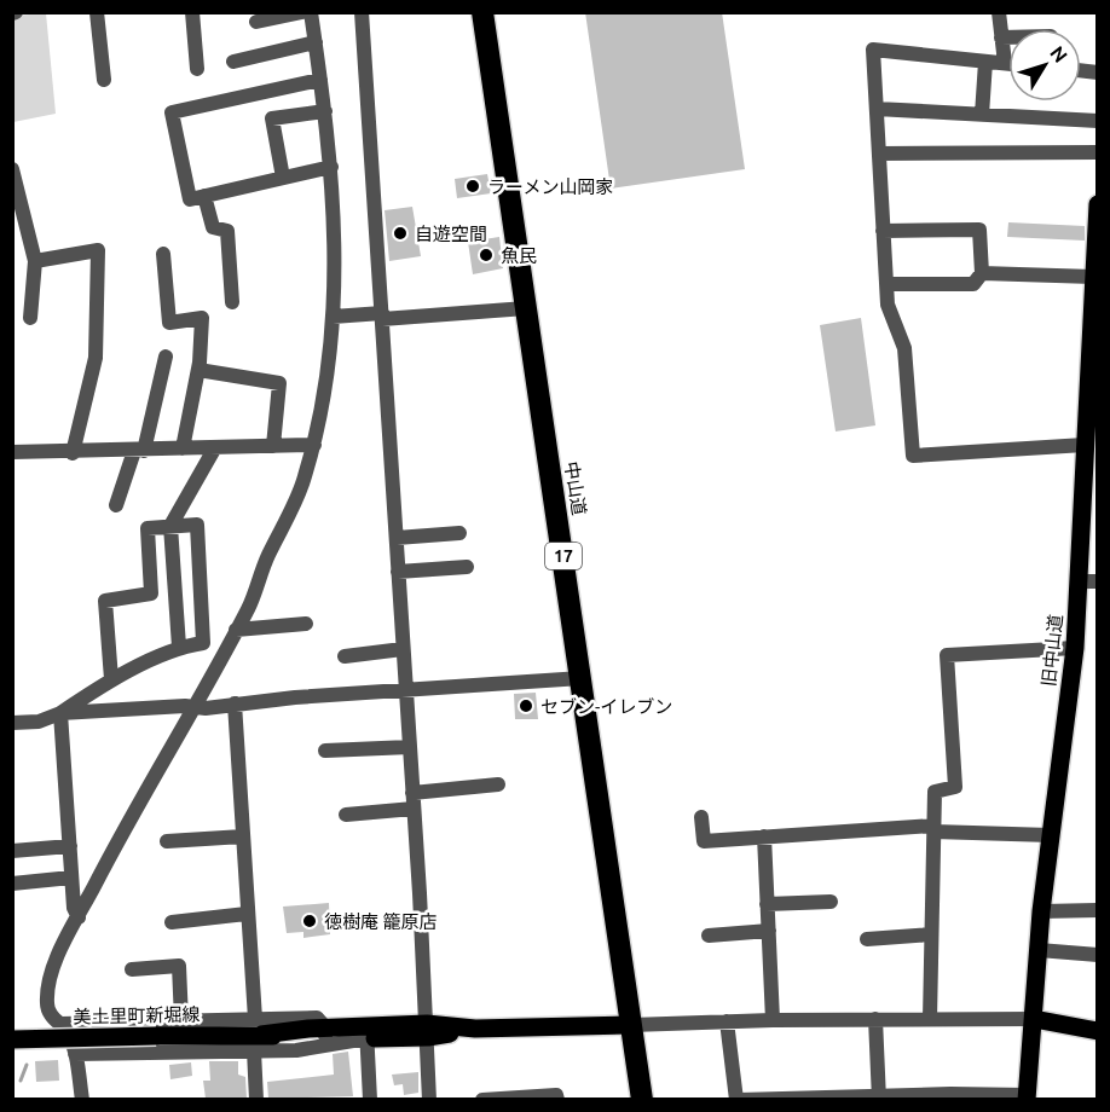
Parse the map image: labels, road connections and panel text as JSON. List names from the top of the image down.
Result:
{
  "streets": {
    "highway": ["中山道", "17"],
    "main road": ["旧中山道", "美土里町新堀線"]
  },
  "crossings": [
    ["中山道", "美土里町新堀線"]
  ],
  "places": [
    "ラーメン山岡家",
    "自遊空間",
    "魚民",
    "セブン-イレブン",
    "徳樹庵 籠原店"
  ],
  "north": "top right"
}
